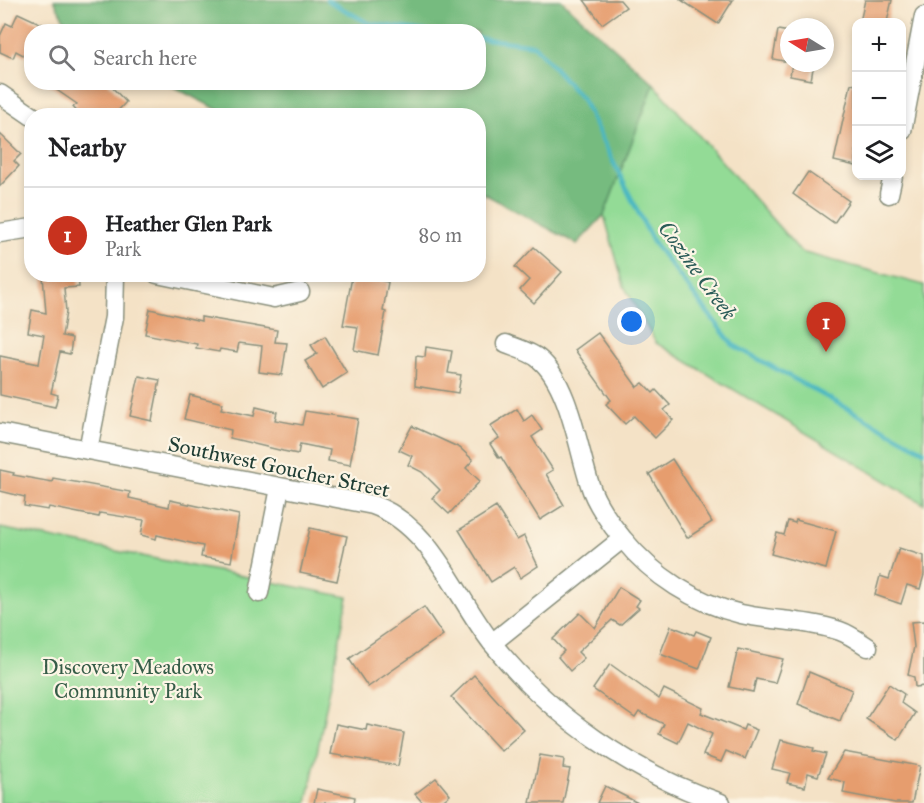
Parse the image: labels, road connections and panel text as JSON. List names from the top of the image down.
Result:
{
  "streets": {
    "street": ["Southwest Goucher Street"]
  },
  "water": ["Cozine Creek"],
  "parks": ["Discovery Meadows Community Park"],
  "north": "left",
  "page": {
    "map_buttons": ["+", "−"],
    "search": "Search here",
    "heading": "Nearby",
    "list": [
      {
        "mark": "1",
        "name": "Heather Glen Park",
        "note": "Park",
        "value": "80 m"
      }
    ],
    "pins": "1"
  }
}
